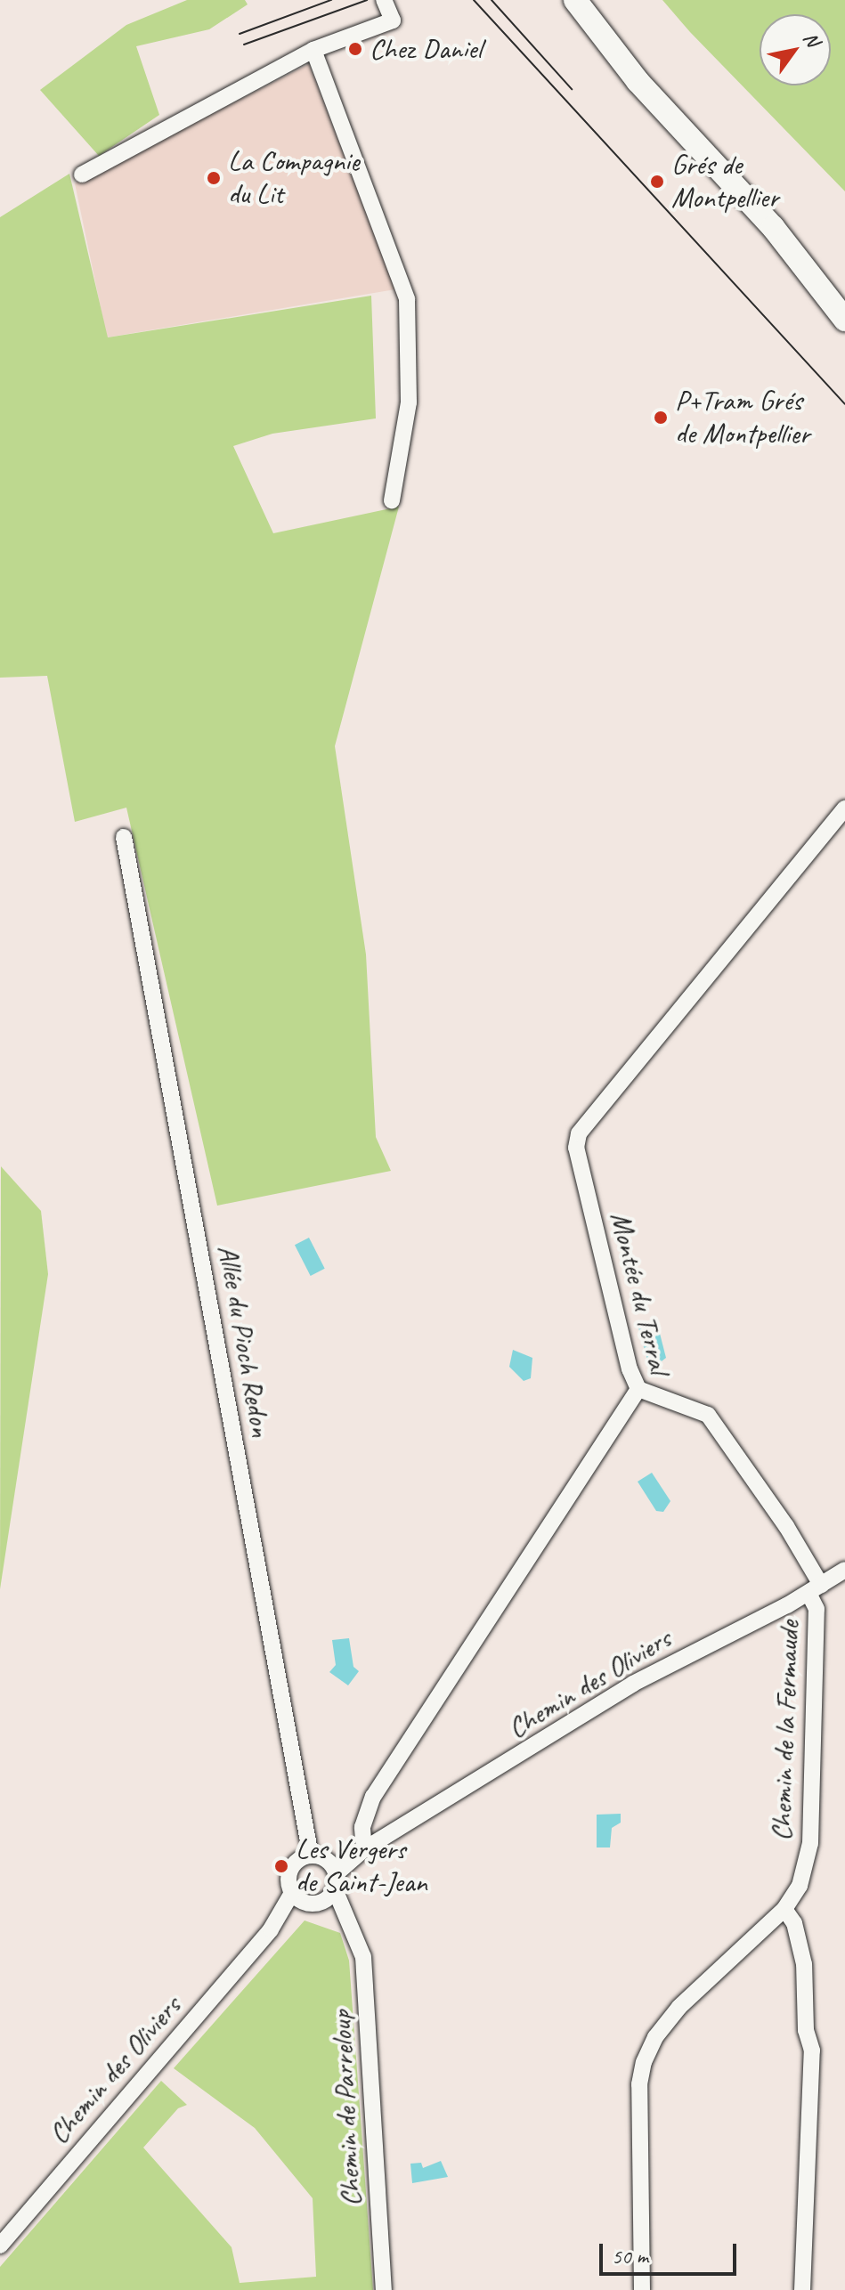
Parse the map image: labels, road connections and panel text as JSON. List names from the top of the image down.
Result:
{
  "streets": {
    "street": [
      "Montée du Terral",
      "Allée du Pioch Redon",
      "Chemin des Oliviers",
      "Chemin de la Fermaude",
      "Chemin de Parreloup"
    ]
  },
  "crossings": [
    ["Montée du Terral", "Chemin des Oliviers"],
    ["Montée du Terral", "Chemin de la Fermaude"],
    ["Allée du Pioch Redon", "Chemin des Oliviers"],
    ["Allée du Pioch Redon", "Chemin de Parreloup"],
    ["Chemin des Oliviers", "Chemin de la Fermaude"],
    ["Chemin des Oliviers", "Chemin de Parreloup"]
  ],
  "places": [
    "Chez Daniel",
    "La Compagnie du Lit",
    "Grés de Montpellier",
    "P+Tram Grés de Montpellier",
    "Les Vergers de Saint-Jean"
  ],
  "scale_bar": "50 m",
  "north": "top right"
}
